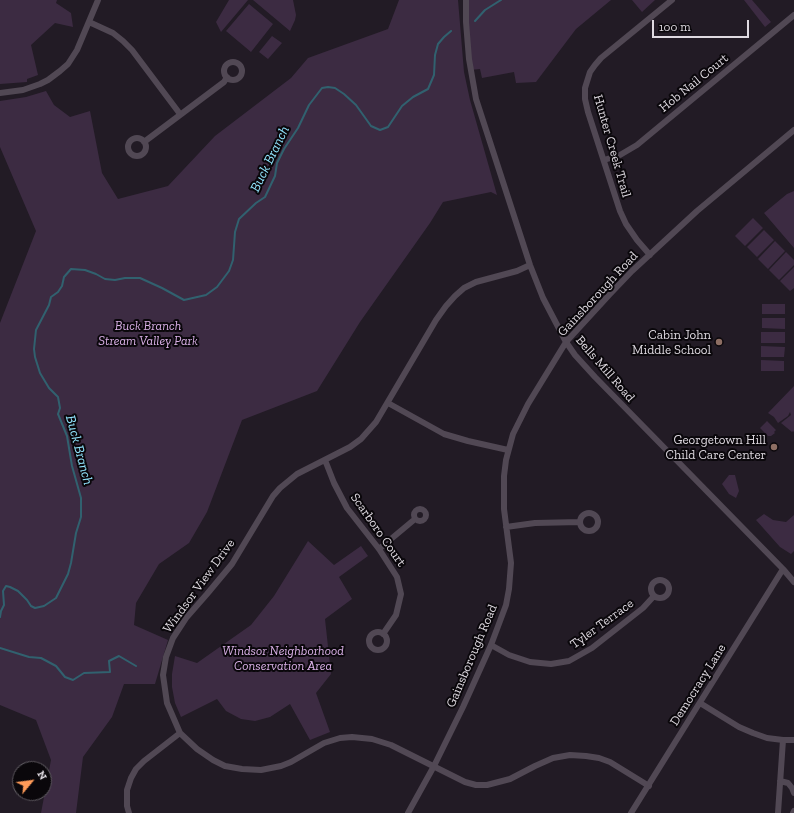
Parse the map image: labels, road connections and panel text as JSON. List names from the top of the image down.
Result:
{
  "streets": {
    "street": [
      "Hob Nail Court",
      "Hunter Creek Trail",
      "Gainsborough Road",
      "Bells Mill Road",
      "Scarboro Court",
      "Windsor View Drive",
      "Tyler Terrace",
      "Democracy Lane"
    ]
  },
  "crossings": [
    ["Hob Nail Court", "Hunter Creek Trail"],
    ["Hunter Creek Trail", "Gainsborough Road"],
    ["Gainsborough Road", "Bells Mill Road"],
    ["Gainsborough Road", "Windsor View Drive"],
    ["Gainsborough Road", "Tyler Terrace"],
    ["Bells Mill Road", "Windsor View Drive"],
    ["Bells Mill Road", "Democracy Lane"],
    ["Scarboro Court", "Windsor View Drive"],
    ["Windsor View Drive", "Democracy Lane"]
  ],
  "water": ["Buck Branch"],
  "parks": ["Buck Branch Stream Valley Park", "Windsor Neighborhood Conservation Area"],
  "places": ["Cabin John Middle School", "Georgetown Hill Child Care Center"],
  "scale_bar": "100 m",
  "north": "top right"
}
